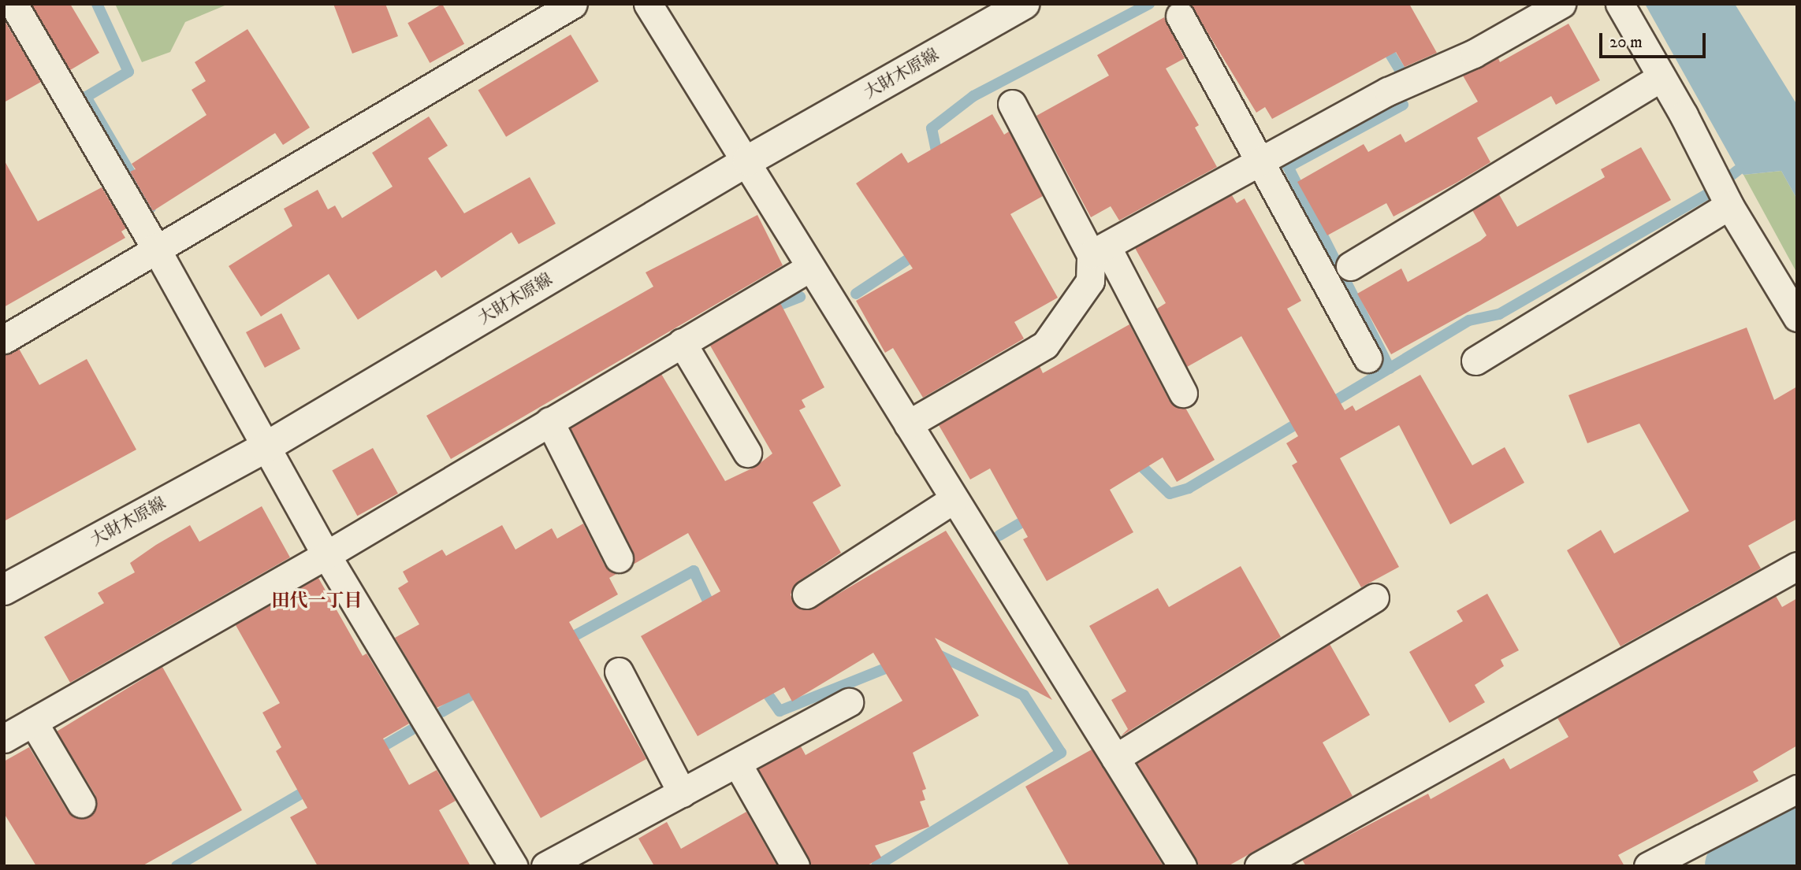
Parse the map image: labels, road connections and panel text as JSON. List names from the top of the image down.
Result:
{
  "streets": {
    "street": ["大財木原線"]
  },
  "districts": ["田代一丁目"],
  "scale_bar": "20 m"
}
